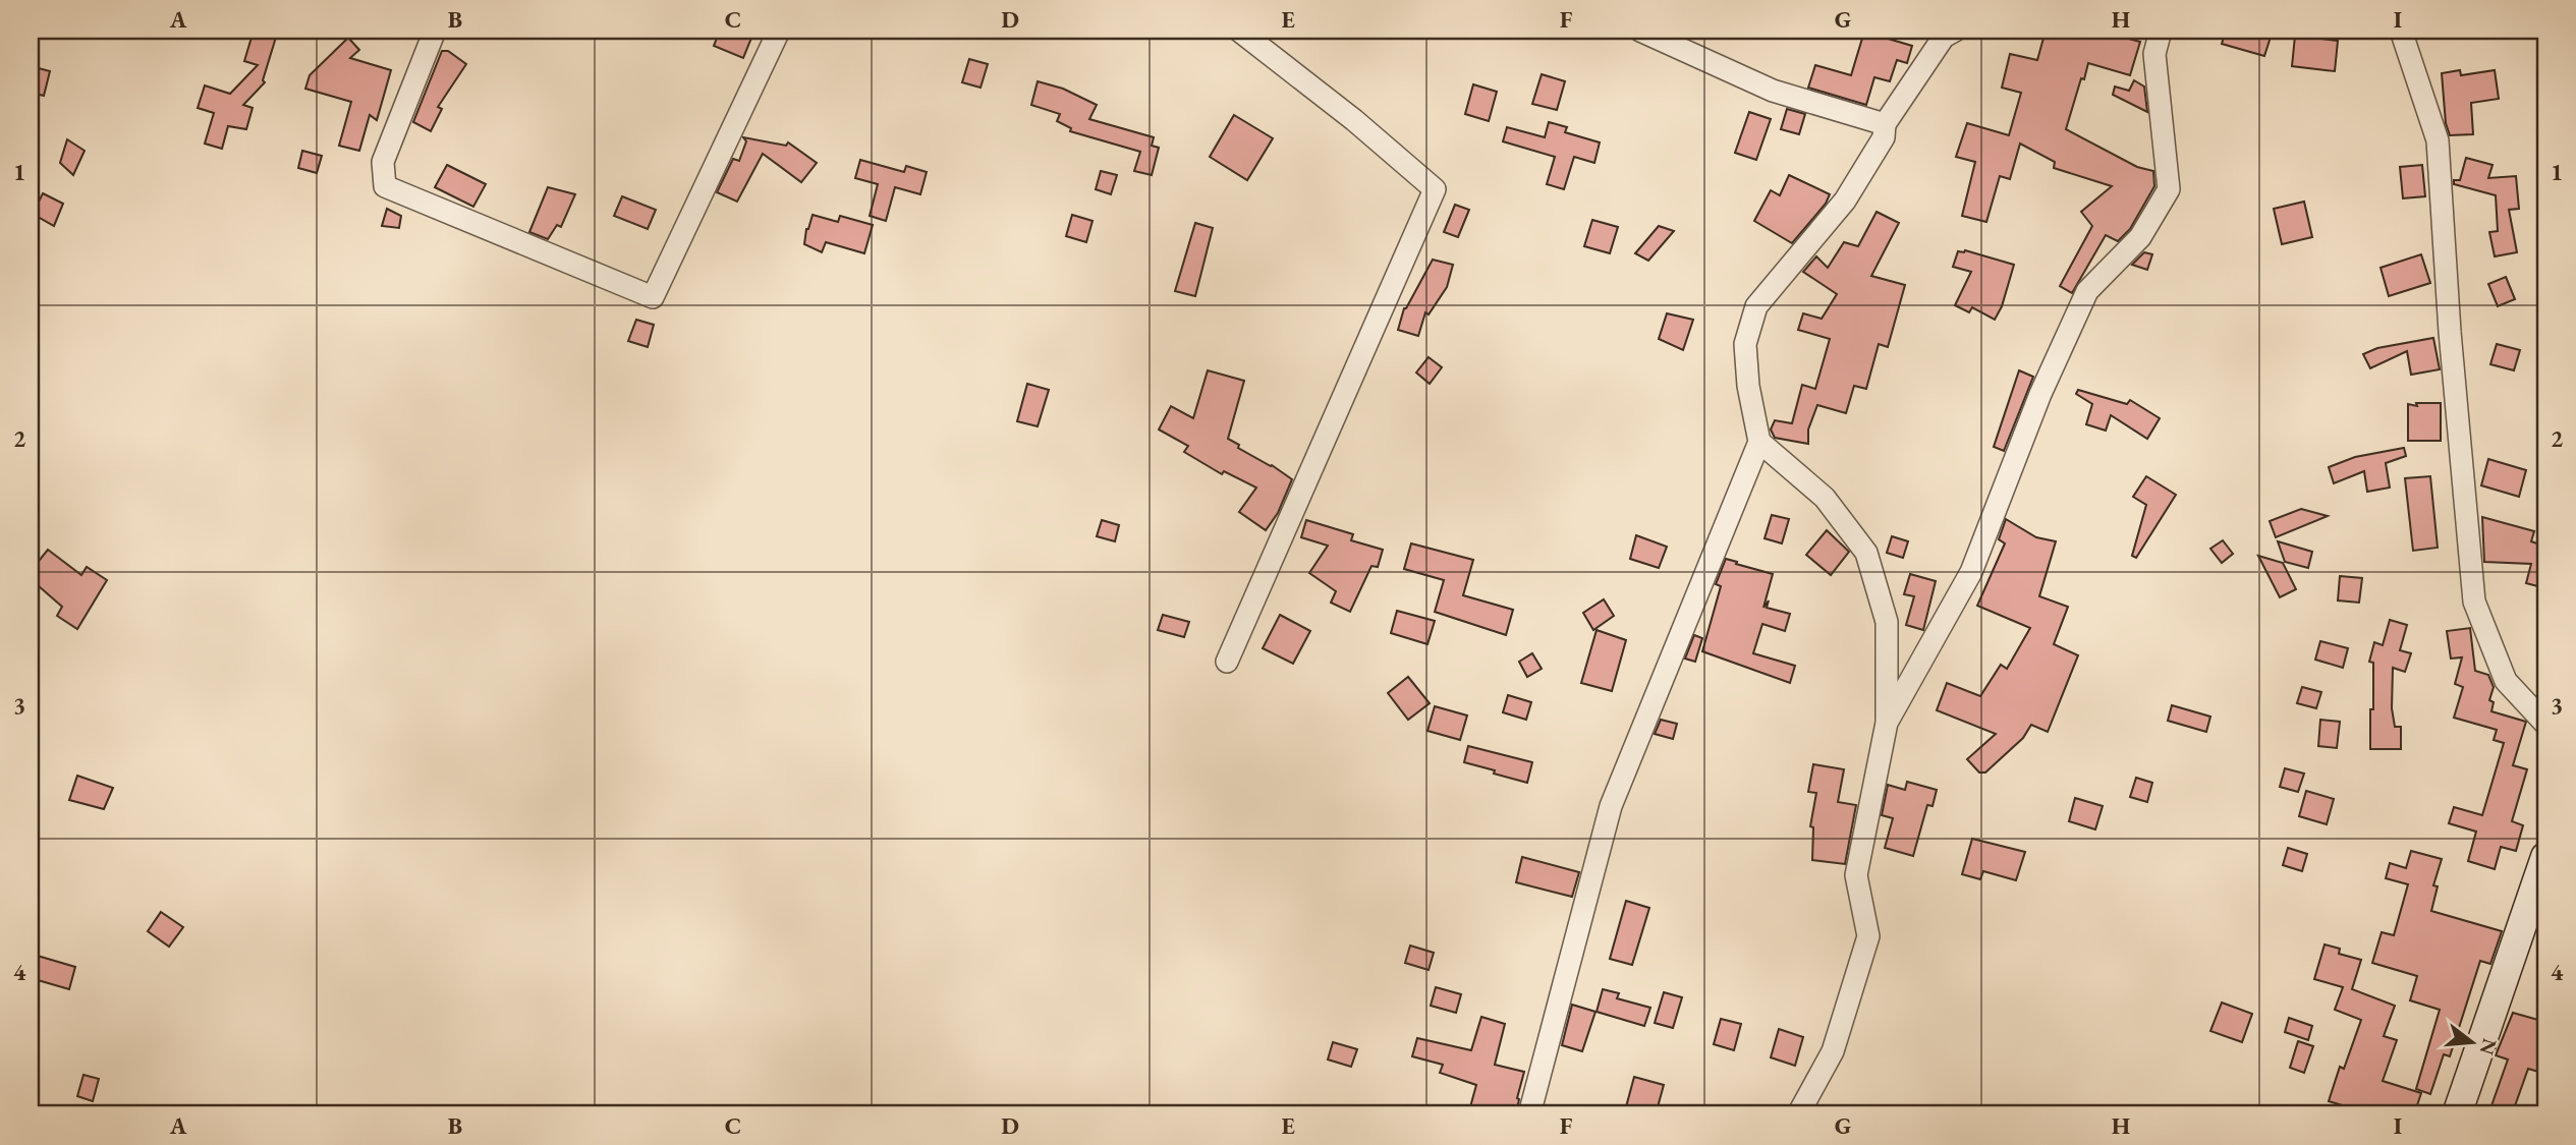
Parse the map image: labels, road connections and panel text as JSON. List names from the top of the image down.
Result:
{
  "north": "right",
  "grid": {
    "columns": [
      "A",
      "B",
      "C",
      "D",
      "E",
      "F",
      "G",
      "H",
      "I"
    ],
    "rows": [
      "1",
      "2",
      "3",
      "4"
    ]
  }
}
